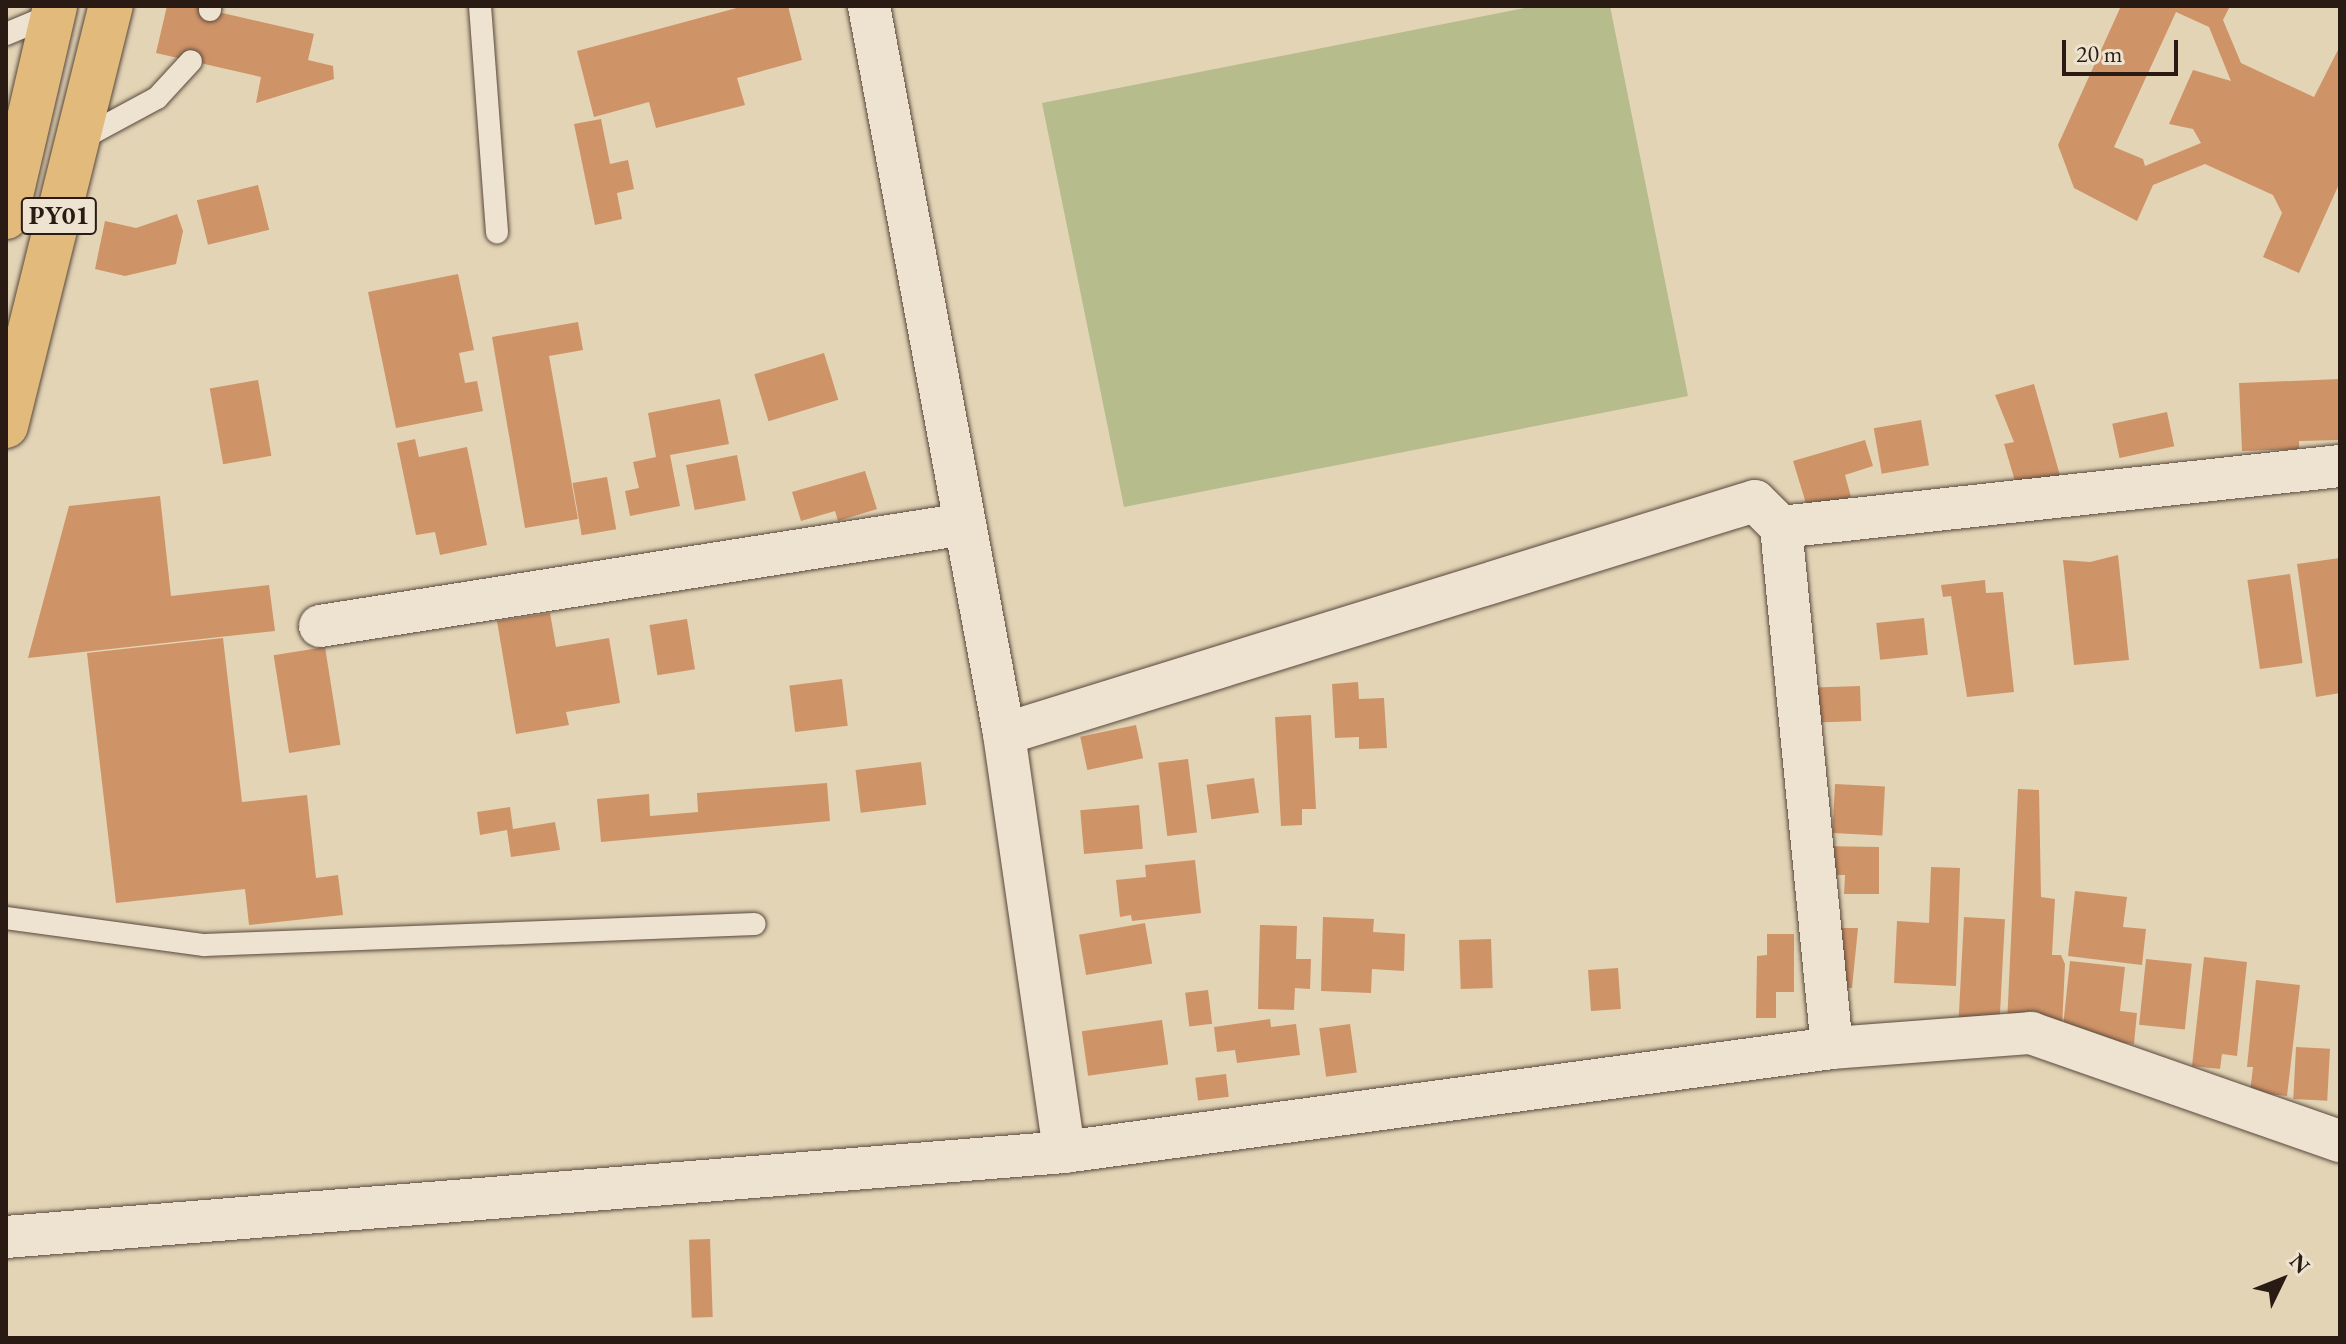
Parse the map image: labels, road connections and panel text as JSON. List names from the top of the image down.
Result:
{
  "streets": {
    "highway": ["PY01"]
  },
  "scale_bar": "20 m",
  "north": "top right"
}
